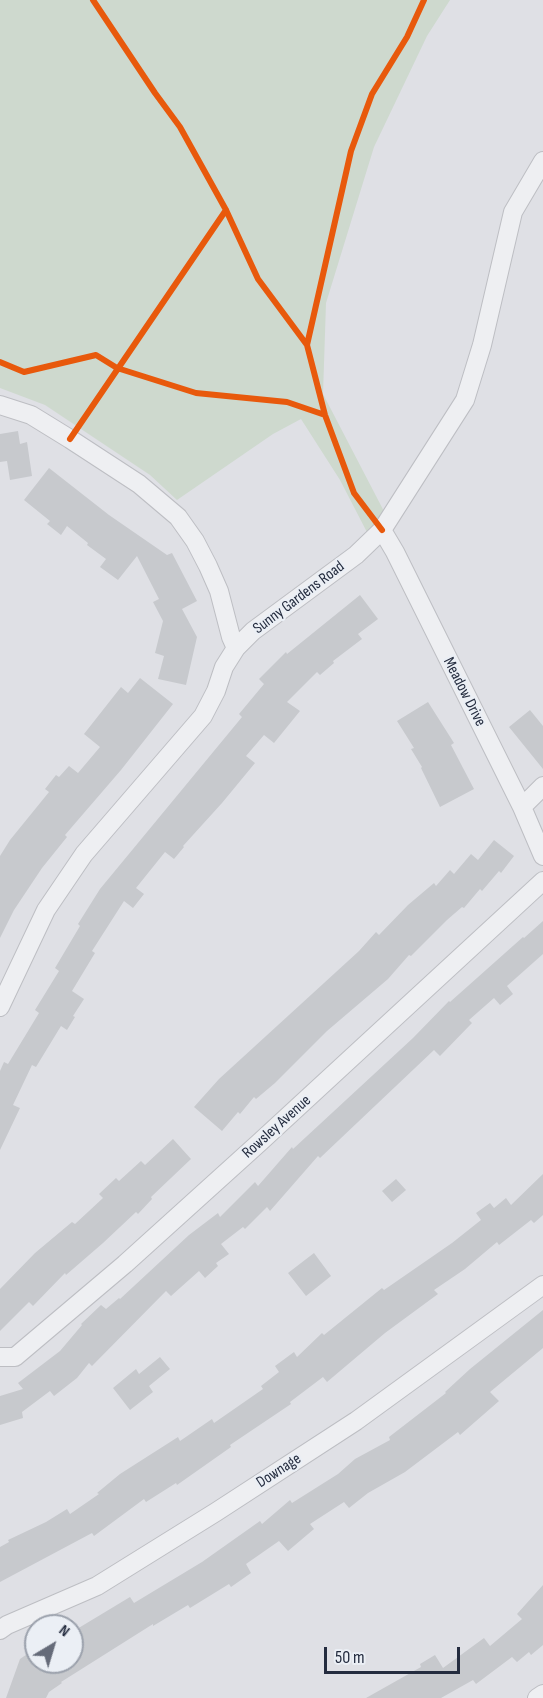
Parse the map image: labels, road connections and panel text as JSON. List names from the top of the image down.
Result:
{
  "streets": {
    "street": [
      "Sunny Gardens Road",
      "Meadow Drive",
      "Rowsley Avenue",
      "Downage"
    ]
  },
  "crossings": [
    ["Sunny Gardens Road", "Meadow Drive"]
  ],
  "scale_bar": "50 m",
  "north": "top right"
}
